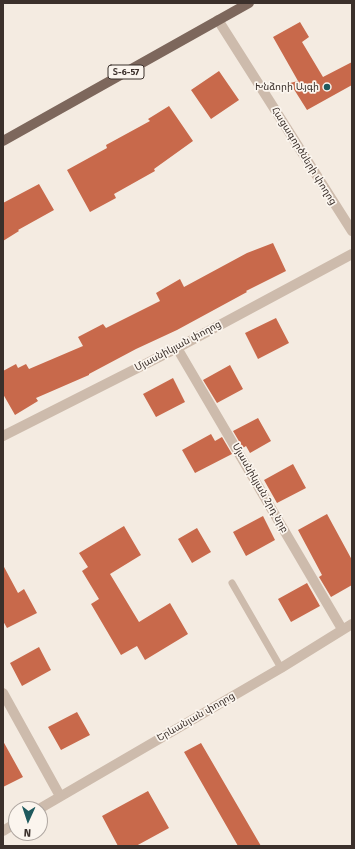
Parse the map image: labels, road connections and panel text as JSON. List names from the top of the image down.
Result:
{
  "streets": {
    "main road": ["Տ-6-57"],
    "street": [
      "Հացագործների փողոց",
      "Մյասնիկյան փողոց",
      "Մյասնիկյան 2րդ նրբ",
      "Երևանյան փողոց"
    ]
  },
  "crossings": [
    ["Տ-6-57", "Հացագործների փողոց"],
    ["Մյասնիկյան փողոց", "Մյասնիկյան 2րդ նրբ"],
    ["Մյասնիկյան 2րդ նրբ", "Երևանյան փողոց"]
  ],
  "places": ["Խնձորի Այգի"],
  "north": "bottom"
}
